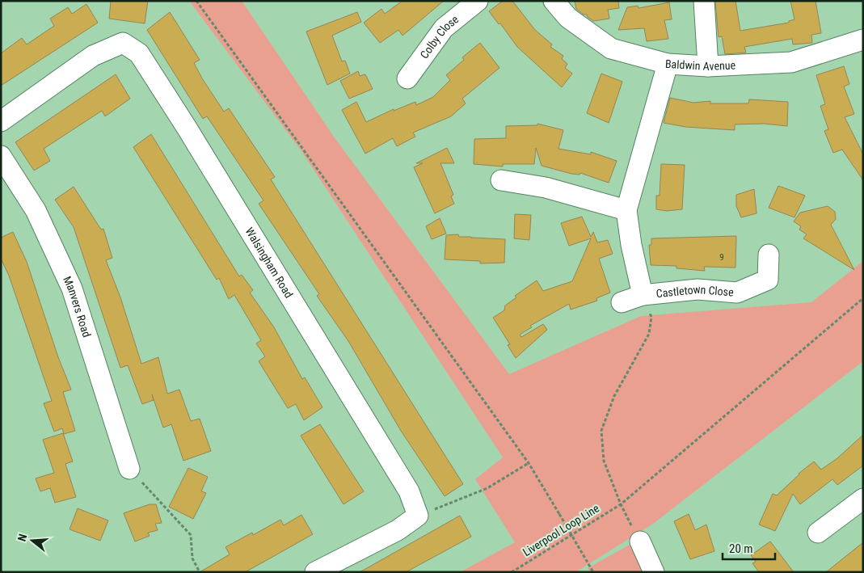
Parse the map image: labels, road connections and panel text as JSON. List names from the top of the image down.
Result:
{
  "streets": {
    "street": [
      "Colby Close",
      "Baldwin Avenue",
      "Walsingham Road",
      "Castletown Close",
      "Manvers Road"
    ],
    "path": ["Liverpool Loop Line"]
  },
  "crossings": [
    ["Baldwin Avenue", "Castletown Close"]
  ],
  "house_numbers": ["9"],
  "scale_bar": "20 m",
  "north": "left"
}
